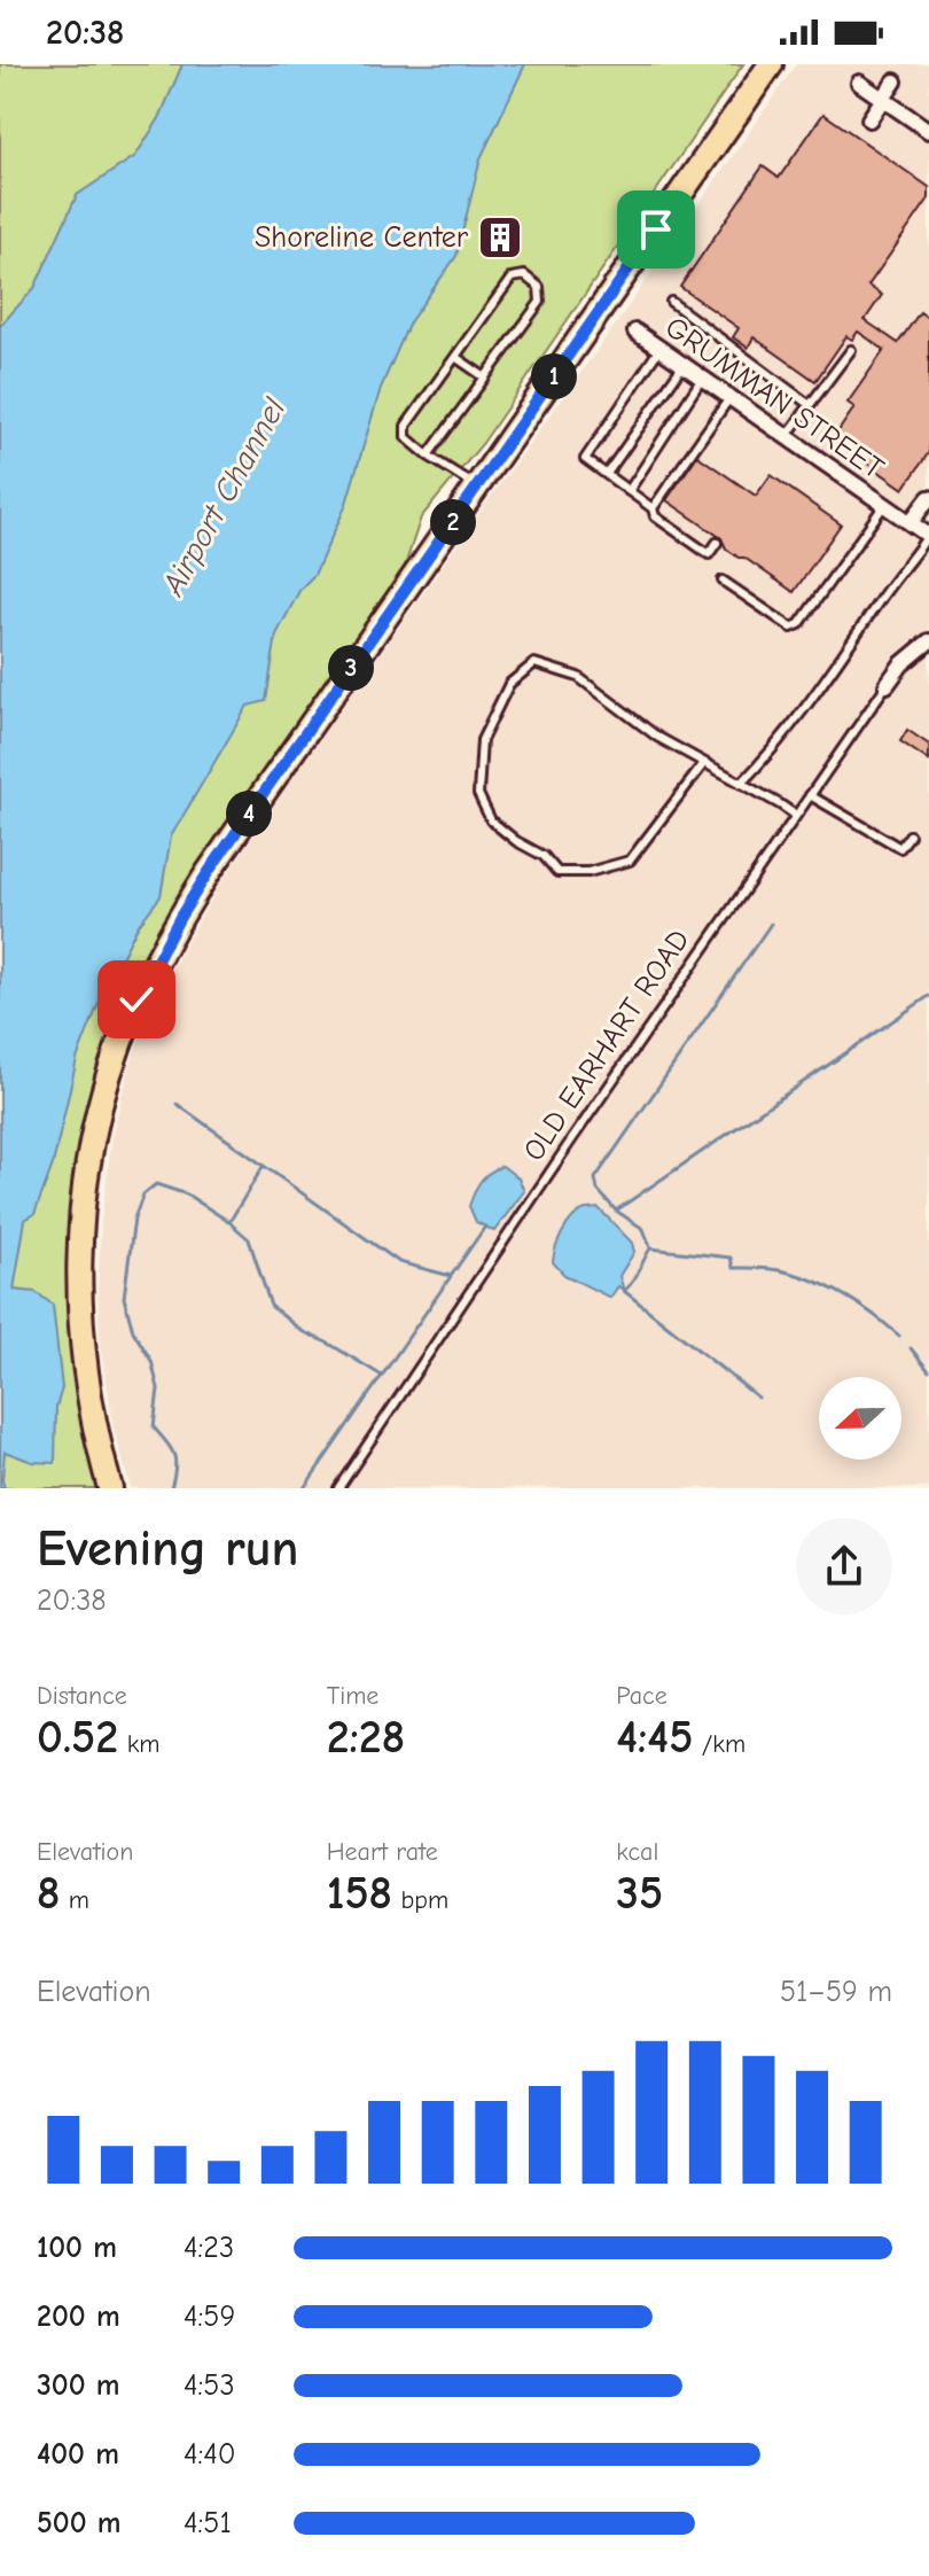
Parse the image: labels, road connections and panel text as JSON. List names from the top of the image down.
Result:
{
  "streets": {
    "street": ["GRUMMAN STREET", "OLD EARHART ROAD"]
  },
  "water": ["Airport Channel"],
  "places": {
    "building": ["Shoreline Center"]
  },
  "north": "left",
  "page": {
    "status": "20:38",
    "pins": [
      "1",
      "2",
      "3",
      "4"
    ],
    "heading": ["Evening run", "20:38"],
    "stats": [
      ["Distance", "0.52 km"],
      ["Time", "2:28"],
      ["Pace", "4:45 /km"],
      ["Elevation", "8 m"],
      ["Heart rate", "158 bpm"],
      ["kcal", "35"]
    ],
    "chart": ["Elevation", "51–59 m"],
    "list": [
      {
        "name": "100 m",
        "note": "4:23"
      },
      {
        "name": "200 m",
        "note": "4:59"
      },
      {
        "name": "300 m",
        "note": "4:53"
      },
      {
        "name": "400 m",
        "note": "4:40"
      },
      {
        "name": "500 m",
        "note": "4:51"
      }
    ]
  }
}
